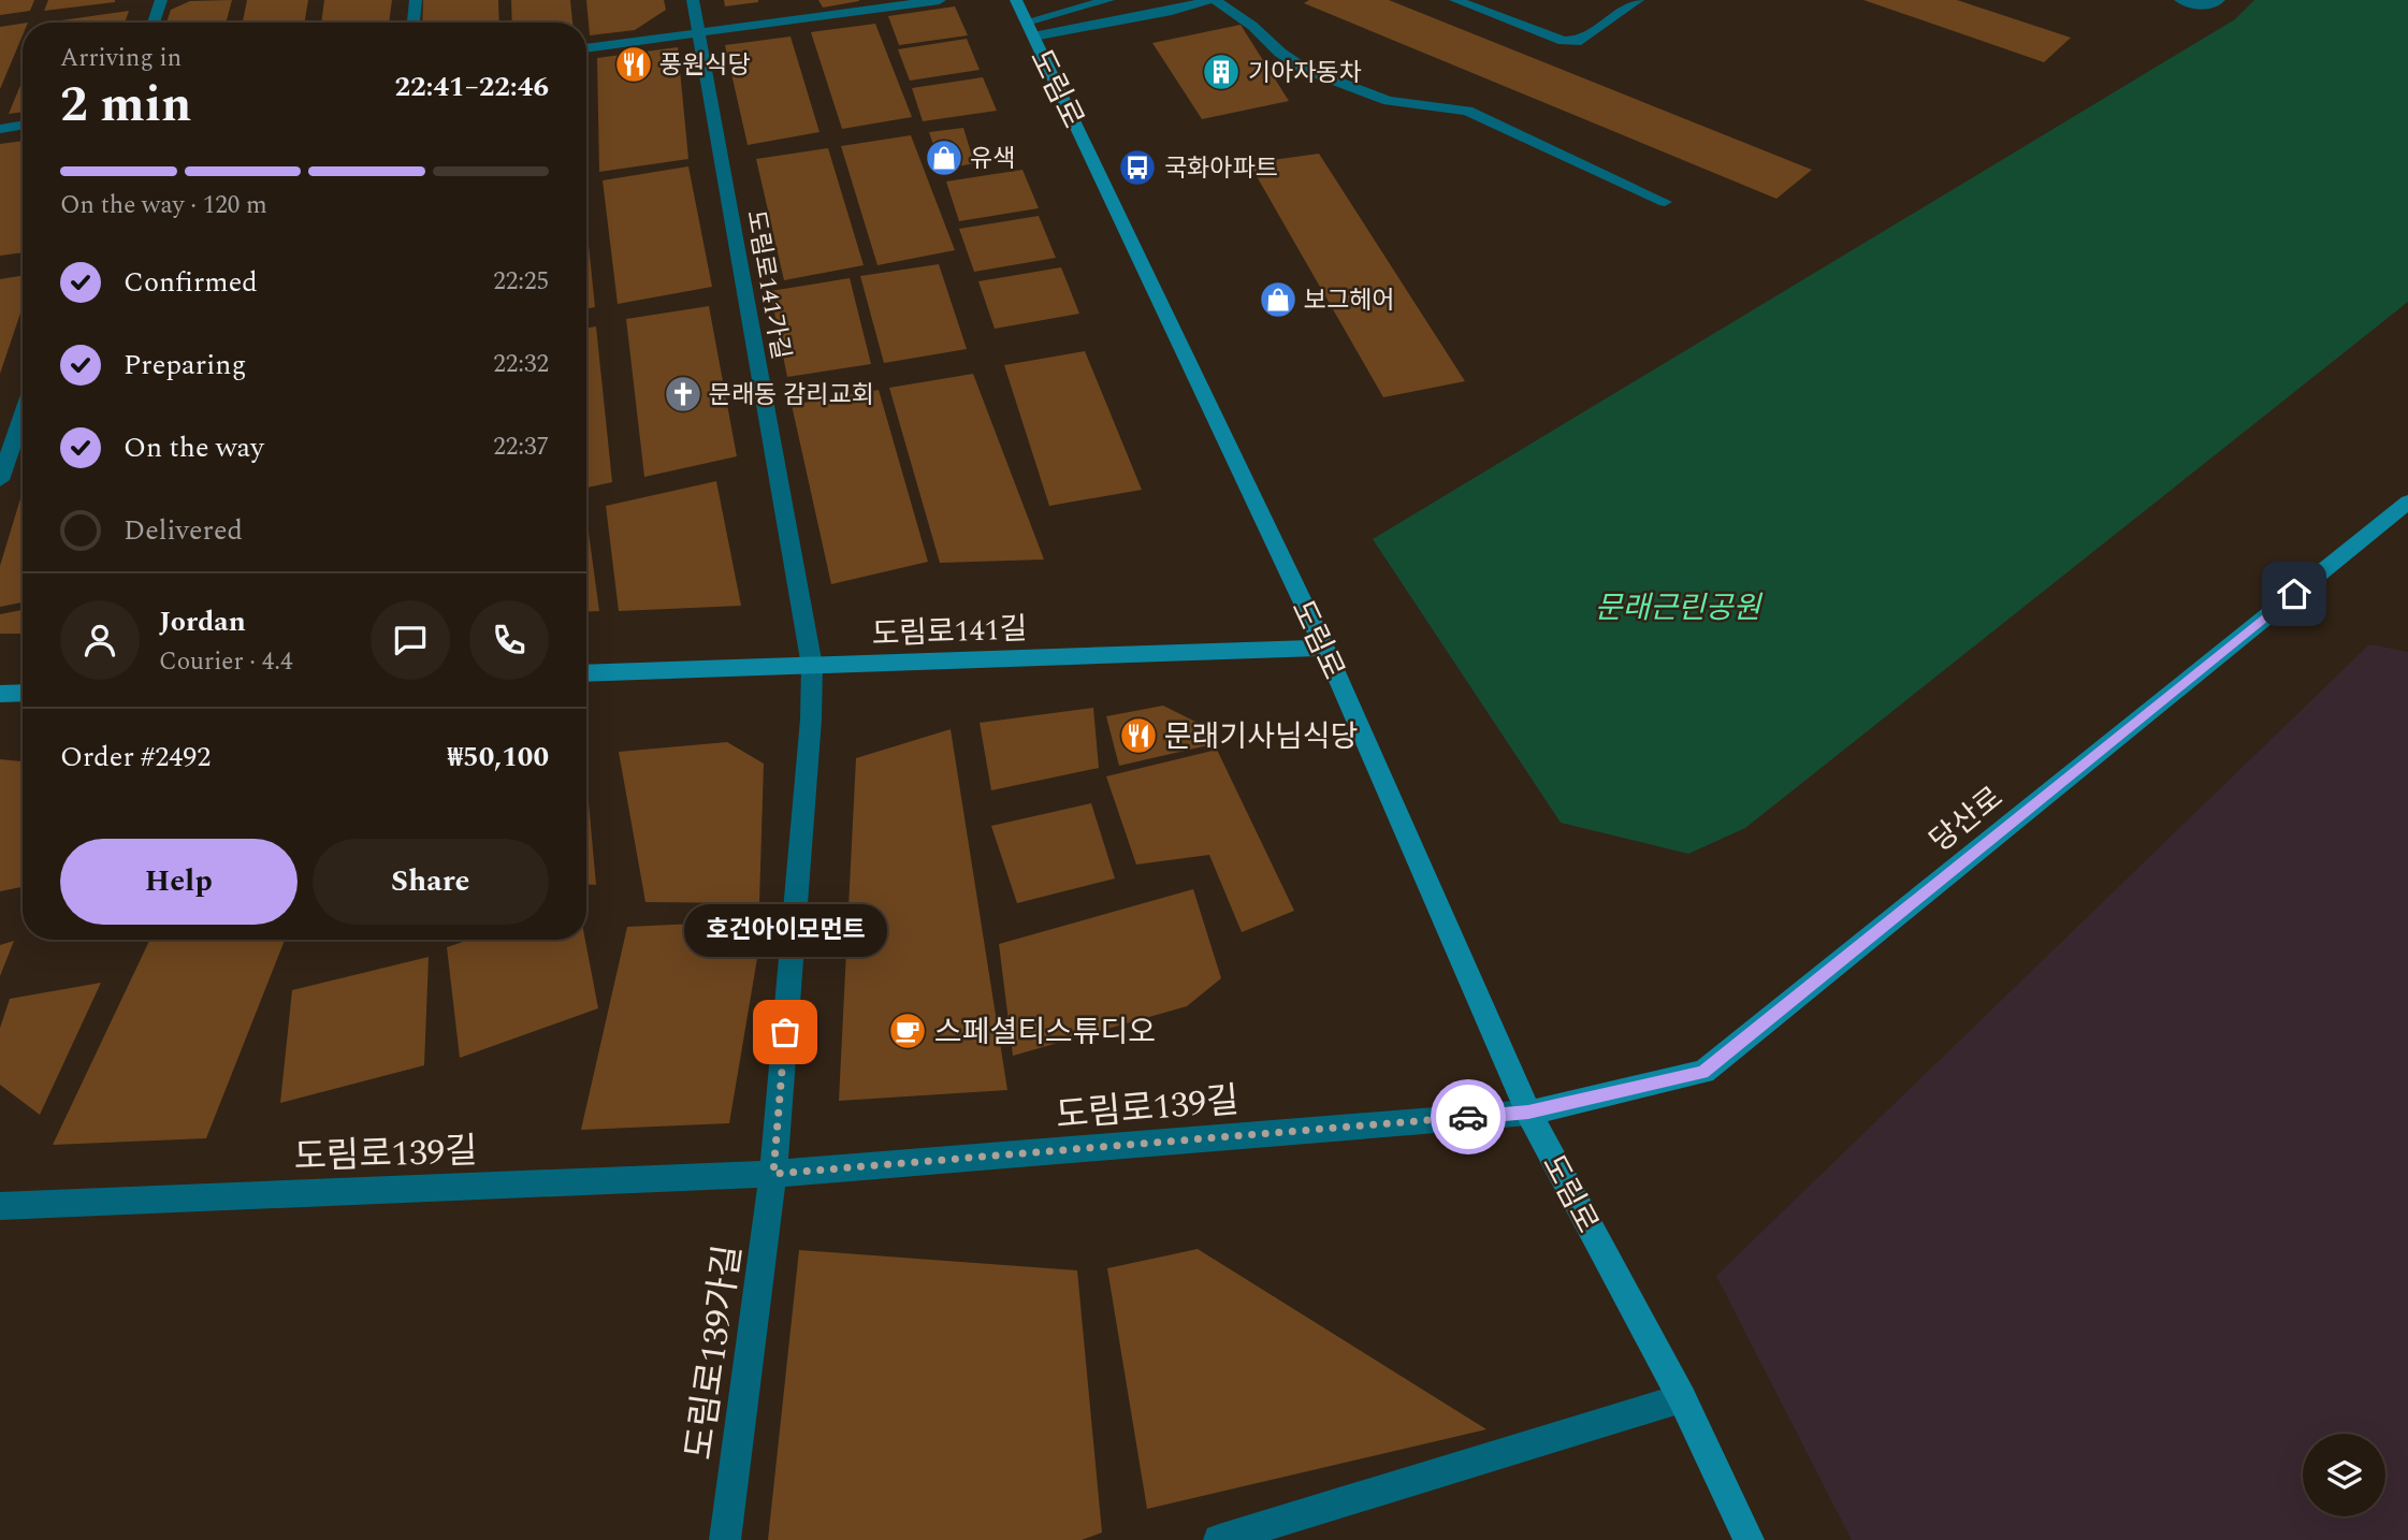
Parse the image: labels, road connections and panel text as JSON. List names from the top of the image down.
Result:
{
  "streets": {
    "main road": ["도림로", "도림로141길", "당산로"],
    "street": ["도림로141가길", "도림로139길", "도림로139가길"]
  },
  "crossings": [
    ["도림로", "도림로141길"],
    ["도림로", "당산로"],
    ["도림로", "도림로139길"],
    ["도림로141가길", "도림로141길"],
    ["당산로", "도림로139길"],
    ["도림로139길", "도림로139가길"]
  ],
  "parks": ["문래근린공원"],
  "places": {
    "restaurant": ["풍원식당", "문래기사님식당"],
    "building": ["기아자동차"],
    "shop": ["유색", "보그헤어"],
    "bus stop": ["국화아파트"],
    "church": ["문래동 감리교회"],
    "cafe": ["스페셜티스튜디오"],
    "other": ["호건아이모먼트"]
  },
  "page": {
    "heading": ["2 min", "Arriving in", "22:41–22:46"],
    "panel": [
      "Jordan",
      "Courier · 4.4",
      "Order #2492",
      "₩50,100"
    ],
    "bar": "On the way · 120 m",
    "list": [
      ["Confirmed", "22:25"],
      ["Preparing", "22:32"],
      ["On the way", "22:37"],
      "Delivered"
    ],
    "buttons": ["Help", "Share"],
    "bubble": "호건아이모먼트"
  }
}
